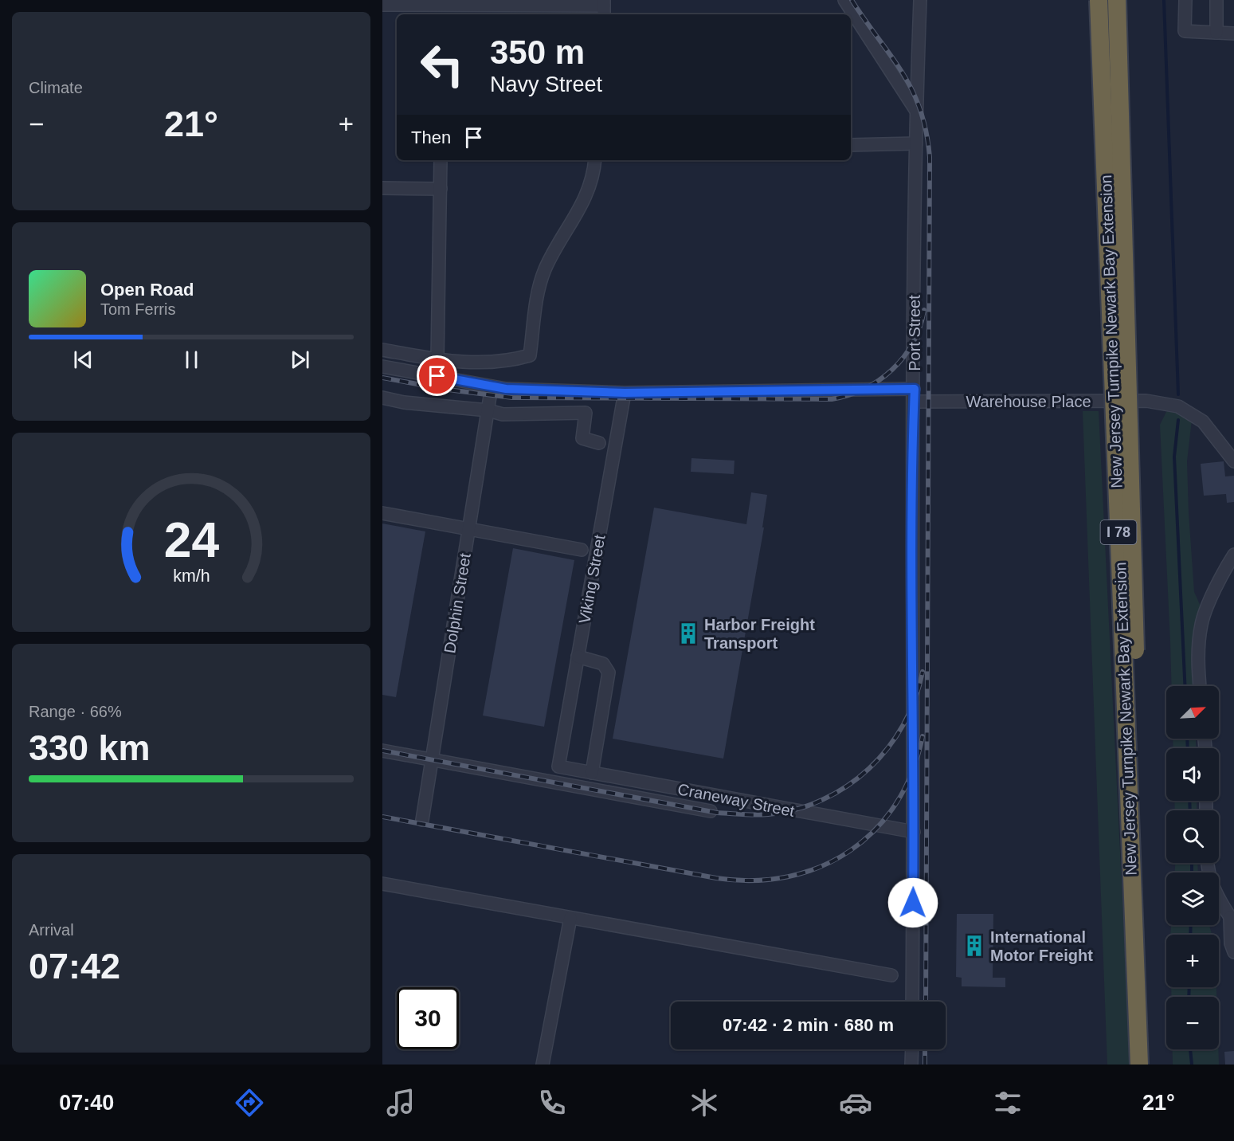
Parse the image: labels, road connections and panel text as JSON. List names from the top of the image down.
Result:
{
  "streets": {
    "highway": ["New Jersey Turnpike Newark Bay Extension", "I 78"],
    "street": [
      "Port Street",
      "Warehouse Place",
      "Viking Street",
      "Dolphin Street",
      "Craneway Street"
    ]
  },
  "crossings": [
    ["Port Street", "Warehouse Place"],
    ["Port Street", "Craneway Street"],
    ["Viking Street", "Craneway Street"],
    ["Dolphin Street", "Craneway Street"]
  ],
  "places": {
    "building": ["Harbor Freight Transport", "International Motor Freight"]
  },
  "north": "top right",
  "page": {
    "tile": [
      "Climate",
      ["Range · 66%", "330 km"],
      ["Arrival", "07:42"]
    ],
    "turn": ["350 m", "Navy Street"],
    "heat": ["−", "21°", "+"],
    "then": "Then",
    "song": ["Open Road", "Tom Ferris"],
    "map_buttons": ["+", "−"],
    "limit": "30",
    "trip": "07:42 · 2 min · 680 m",
    "tabs": ["07:40", "21°"],
    "gauge": ["24", "km/h"]
  }
}
